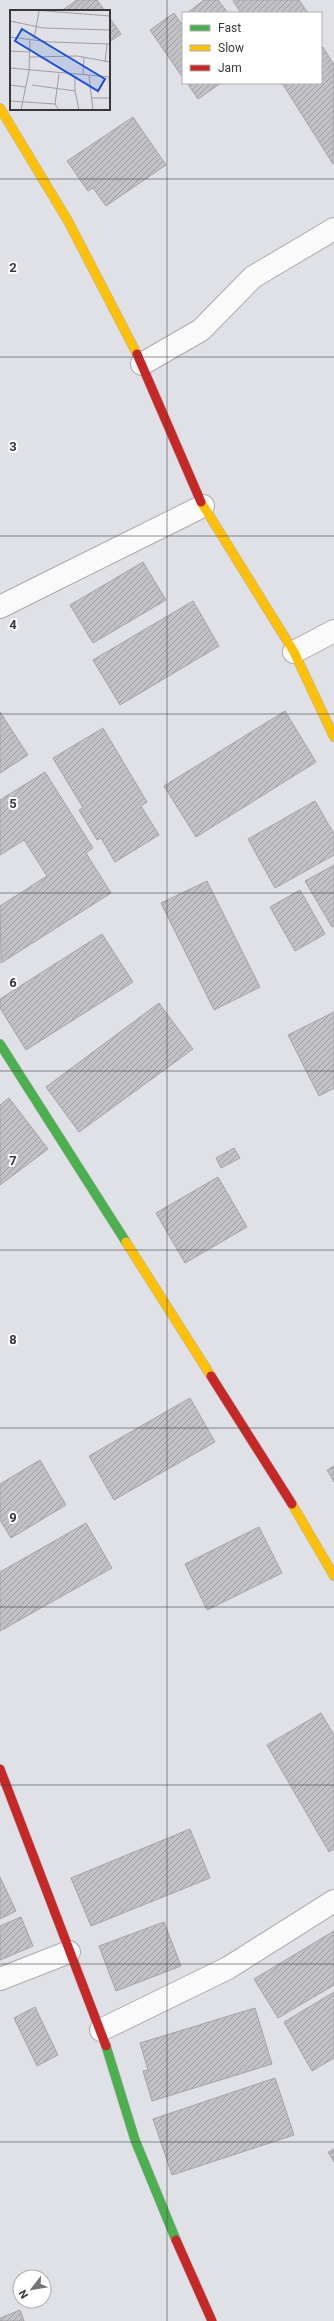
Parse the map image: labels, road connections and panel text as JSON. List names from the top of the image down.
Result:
{
  "legend": ["Fast", "Slow", "Jam"],
  "north": "bottom left",
  "grid": {
    "rows": [
      "2",
      "3",
      "4",
      "5",
      "6",
      "7",
      "8",
      "9"
    ]
  }
}
